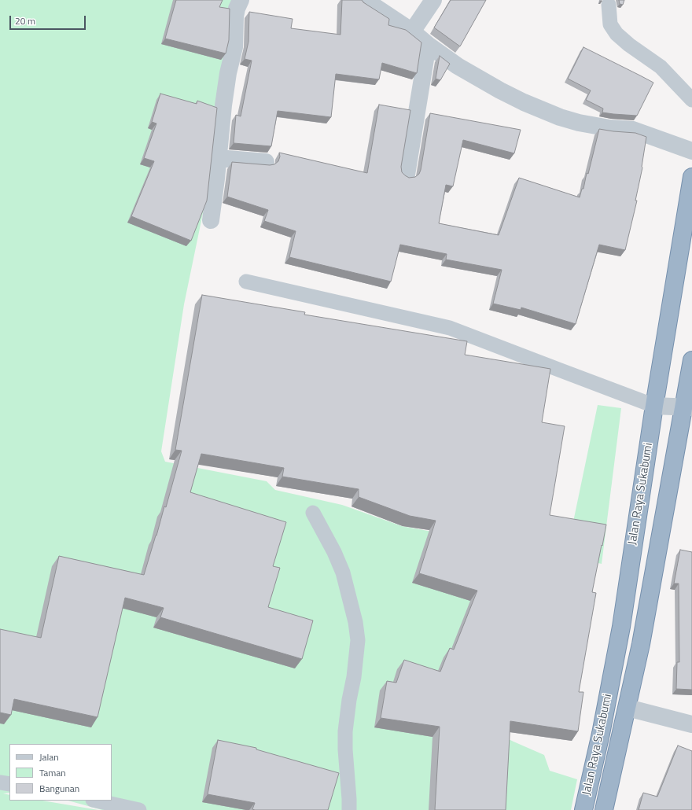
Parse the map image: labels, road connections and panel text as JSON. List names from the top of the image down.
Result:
{
  "streets": {
    "highway": ["Jalan Raya Sukabumi"]
  },
  "legend": ["Jalan", "Taman", "Bangunan"],
  "scale_bar": "20 m"
}
